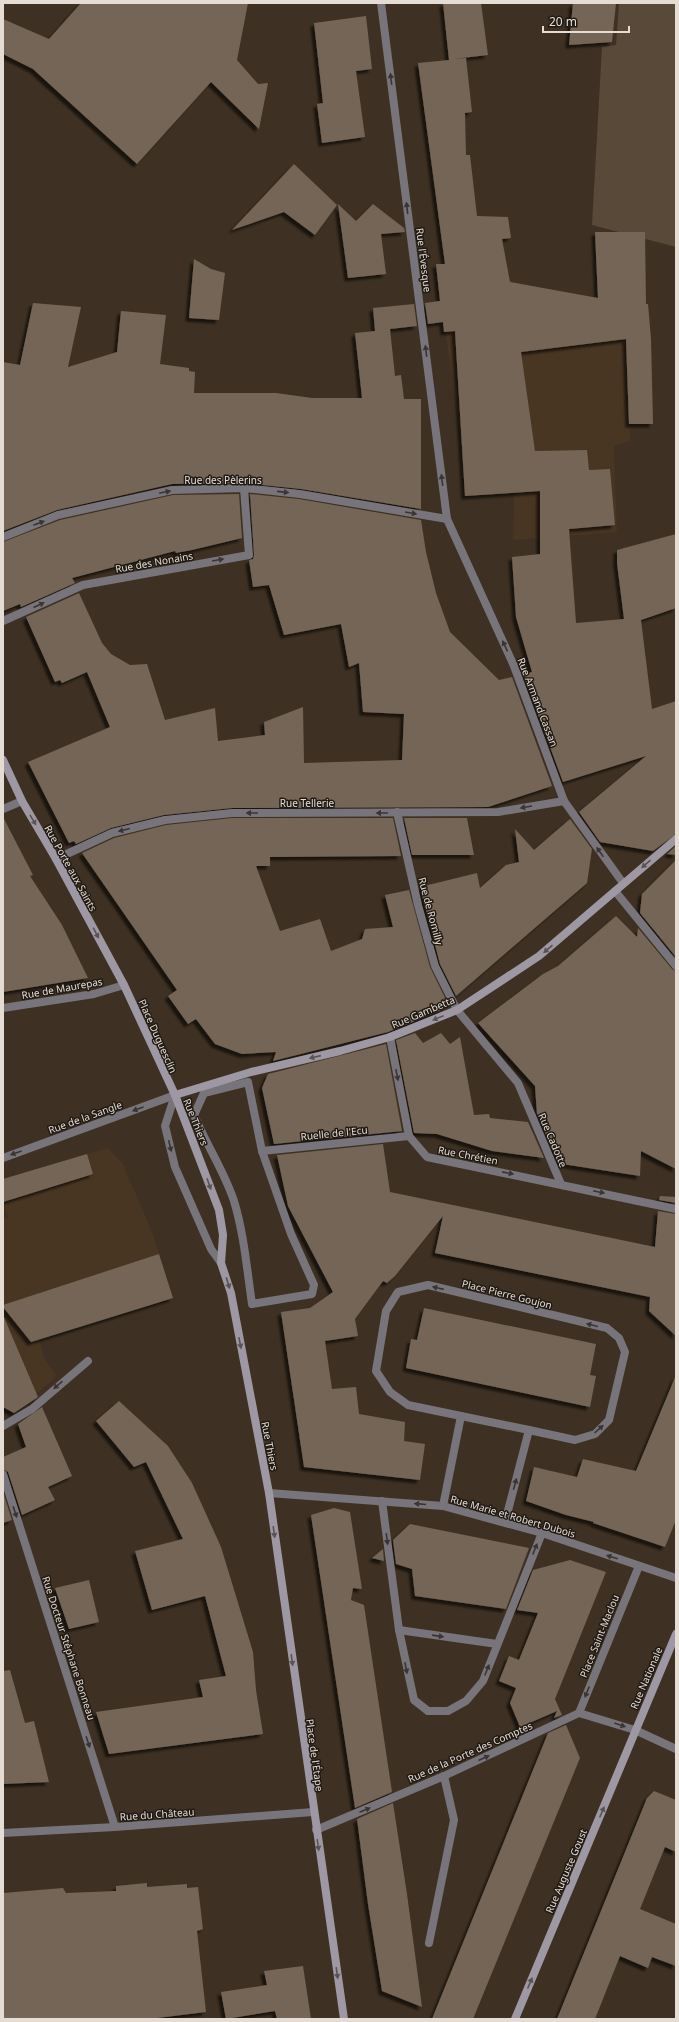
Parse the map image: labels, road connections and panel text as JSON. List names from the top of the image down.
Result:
{
  "streets": {
    "main road": [
      "Rue Porte aux Saints",
      "Rue Gambetta",
      "Place Duguesclin",
      "Rue Thiers",
      "Rue Nationale",
      "Place de l'Étape",
      "Rue Auguste Goust"
    ],
    "street": [
      "Rue l'Évesque",
      "Rue des Pèlerins",
      "Rue des Nonains",
      "Rue Armand Cassan",
      "Rue Tellerie",
      "Rue de Romilly",
      "Rue de Maurepas",
      "Rue de la Sangle",
      "Ruelle de l'Ecu",
      "Rue Cadotte",
      "Rue Chrétien",
      "Place Pierre Goujon",
      "Rue Marie et Robert Dubois",
      "Place Saint-Maclou",
      "Rue Docteur Stéphane Bonneau",
      "Rue de la Porte des Comptes",
      "Rue du Château"
    ]
  },
  "crossings": [
    ["Rue l'Évesque", "Rue des Pèlerins"],
    ["Rue l'Évesque", "Rue Armand Cassan"],
    ["Rue des Pèlerins", "Rue des Nonains"],
    ["Rue des Pèlerins", "Rue Armand Cassan"],
    ["Rue Armand Cassan", "Rue Tellerie"],
    ["Rue Armand Cassan", "Rue Gambetta"],
    ["Rue Tellerie", "Rue Porte aux Saints"],
    ["Rue Tellerie", "Rue de Romilly"],
    ["Rue Porte aux Saints", "Rue de Maurepas"],
    ["Rue Porte aux Saints", "Place Duguesclin"],
    ["Rue de Romilly", "Rue Gambetta"],
    ["Rue de Romilly", "Rue Cadotte"],
    ["Rue de Maurepas", "Place Duguesclin"],
    ["Rue Gambetta", "Place Duguesclin"],
    ["Rue Gambetta", "Rue de la Sangle"],
    ["Rue Gambetta", "Rue Thiers"],
    ["Rue Gambetta", "Rue Cadotte"],
    ["Rue Gambetta", "Rue Chrétien"],
    ["Place Duguesclin", "Rue de la Sangle"],
    ["Place Duguesclin", "Rue Thiers"],
    ["Rue de la Sangle", "Rue Thiers"],
    ["Rue Thiers", "Rue Marie et Robert Dubois"],
    ["Rue Thiers", "Place de l'Étape"],
    ["Ruelle de l'Ecu", "Rue Chrétien"],
    ["Rue Cadotte", "Rue Chrétien"],
    ["Rue Marie et Robert Dubois", "Place Saint-Maclou"],
    ["Rue Marie et Robert Dubois", "Place de l'Étape"],
    ["Place Saint-Maclou", "Rue de la Porte des Comptes"],
    ["Rue Docteur Stéphane Bonneau", "Rue du Château"],
    ["Rue Nationale", "Rue Auguste Goust"],
    ["Rue de la Porte des Comptes", "Place de l'Étape"],
    ["Place de l'Étape", "Rue du Château"]
  ],
  "one_way": [
    "Rue l'Évesque",
    "Rue des Pèlerins",
    "Rue des Nonains",
    "Rue Armand Cassan",
    "Rue Tellerie",
    "Rue Porte aux Saints",
    "Rue Gambetta",
    "Rue de la Sangle",
    "Rue Thiers",
    "Rue Cadotte",
    "Rue Chrétien",
    "Rue Marie et Robert Dubois",
    "Place Saint-Maclou",
    "Rue Docteur Stéphane Bonneau",
    "Rue de la Porte des Comptes",
    "Place de l'Étape",
    "Rue Auguste Goust"
  ],
  "scale_bar": "20 m"
}
